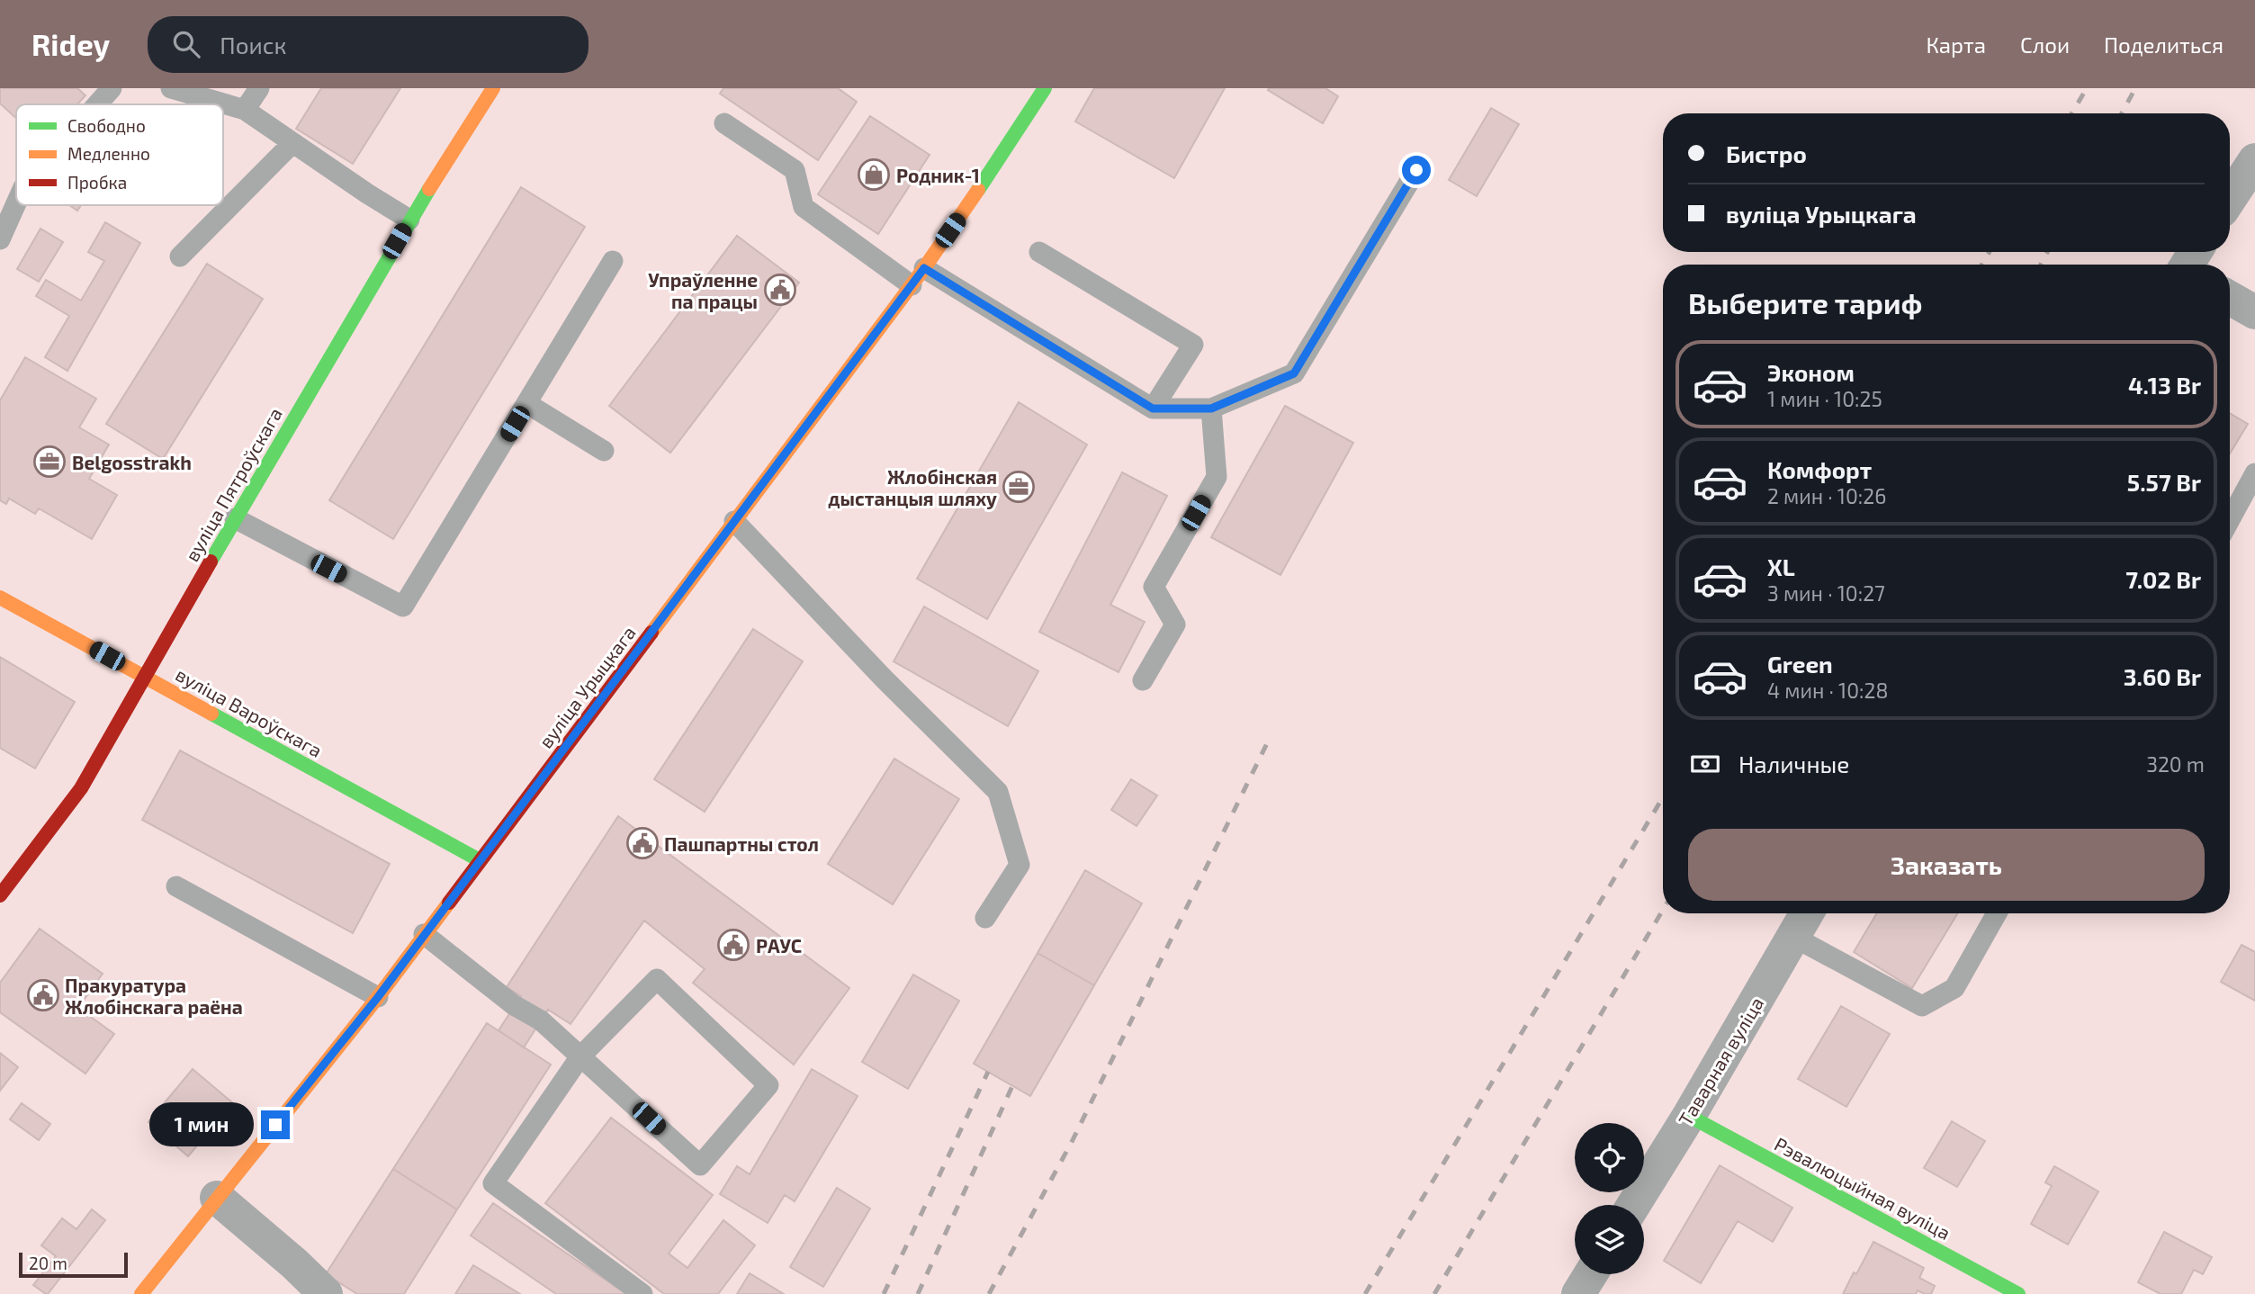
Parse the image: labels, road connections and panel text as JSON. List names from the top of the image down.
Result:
{
  "streets": {
    "street": [
      "вуліца Пятроўскага",
      "вуліца Урыцкага",
      "вуліца Вароўскага",
      "Таварная вуліца",
      "Рэвалюцыйная вуліца"
    ]
  },
  "crossings": [
    ["вуліца Пятроўскага", "вуліца Вароўскага"],
    ["вуліца Урыцкага", "вуліца Вароўскага"],
    ["Таварная вуліца", "Рэвалюцыйная вуліца"]
  ],
  "places": {
    "shop": ["Родник-1"],
    "public building": [
      "Упраўленне па працы",
      "Пашпартны стол",
      "РАУС",
      "Пракуратура Жлобінскага раёна"
    ],
    "office": ["Belgosstrakh", "Жлобінская дыстанцыя шляху"]
  },
  "legend": ["Свободно", "Медленно", "Пробка"],
  "scale_bar": "20 m",
  "page": {
    "header": "Ridey",
    "search": "Поиск",
    "nav": ["Карта", "Слои", "Поделиться"],
    "banner": ["Бистро", "вуліца Урыцкага"],
    "heading": "Выберите тариф",
    "list": [
      {
        "name": "Эконом",
        "note": "1 мин · 10:25",
        "value": "4.13 Br"
      },
      {
        "name": "Комфорт",
        "note": "2 мин · 10:26",
        "value": "5.57 Br"
      },
      {
        "name": "XL",
        "note": "3 мин · 10:27",
        "value": "7.02 Br"
      },
      {
        "name": "Green",
        "note": "4 мин · 10:28",
        "value": "3.60 Br"
      }
    ],
    "pay": ["Наличные", "320 m"],
    "buttons": "Заказать",
    "bubble": "1 мин",
    "scale": "20 m"
  }
}
